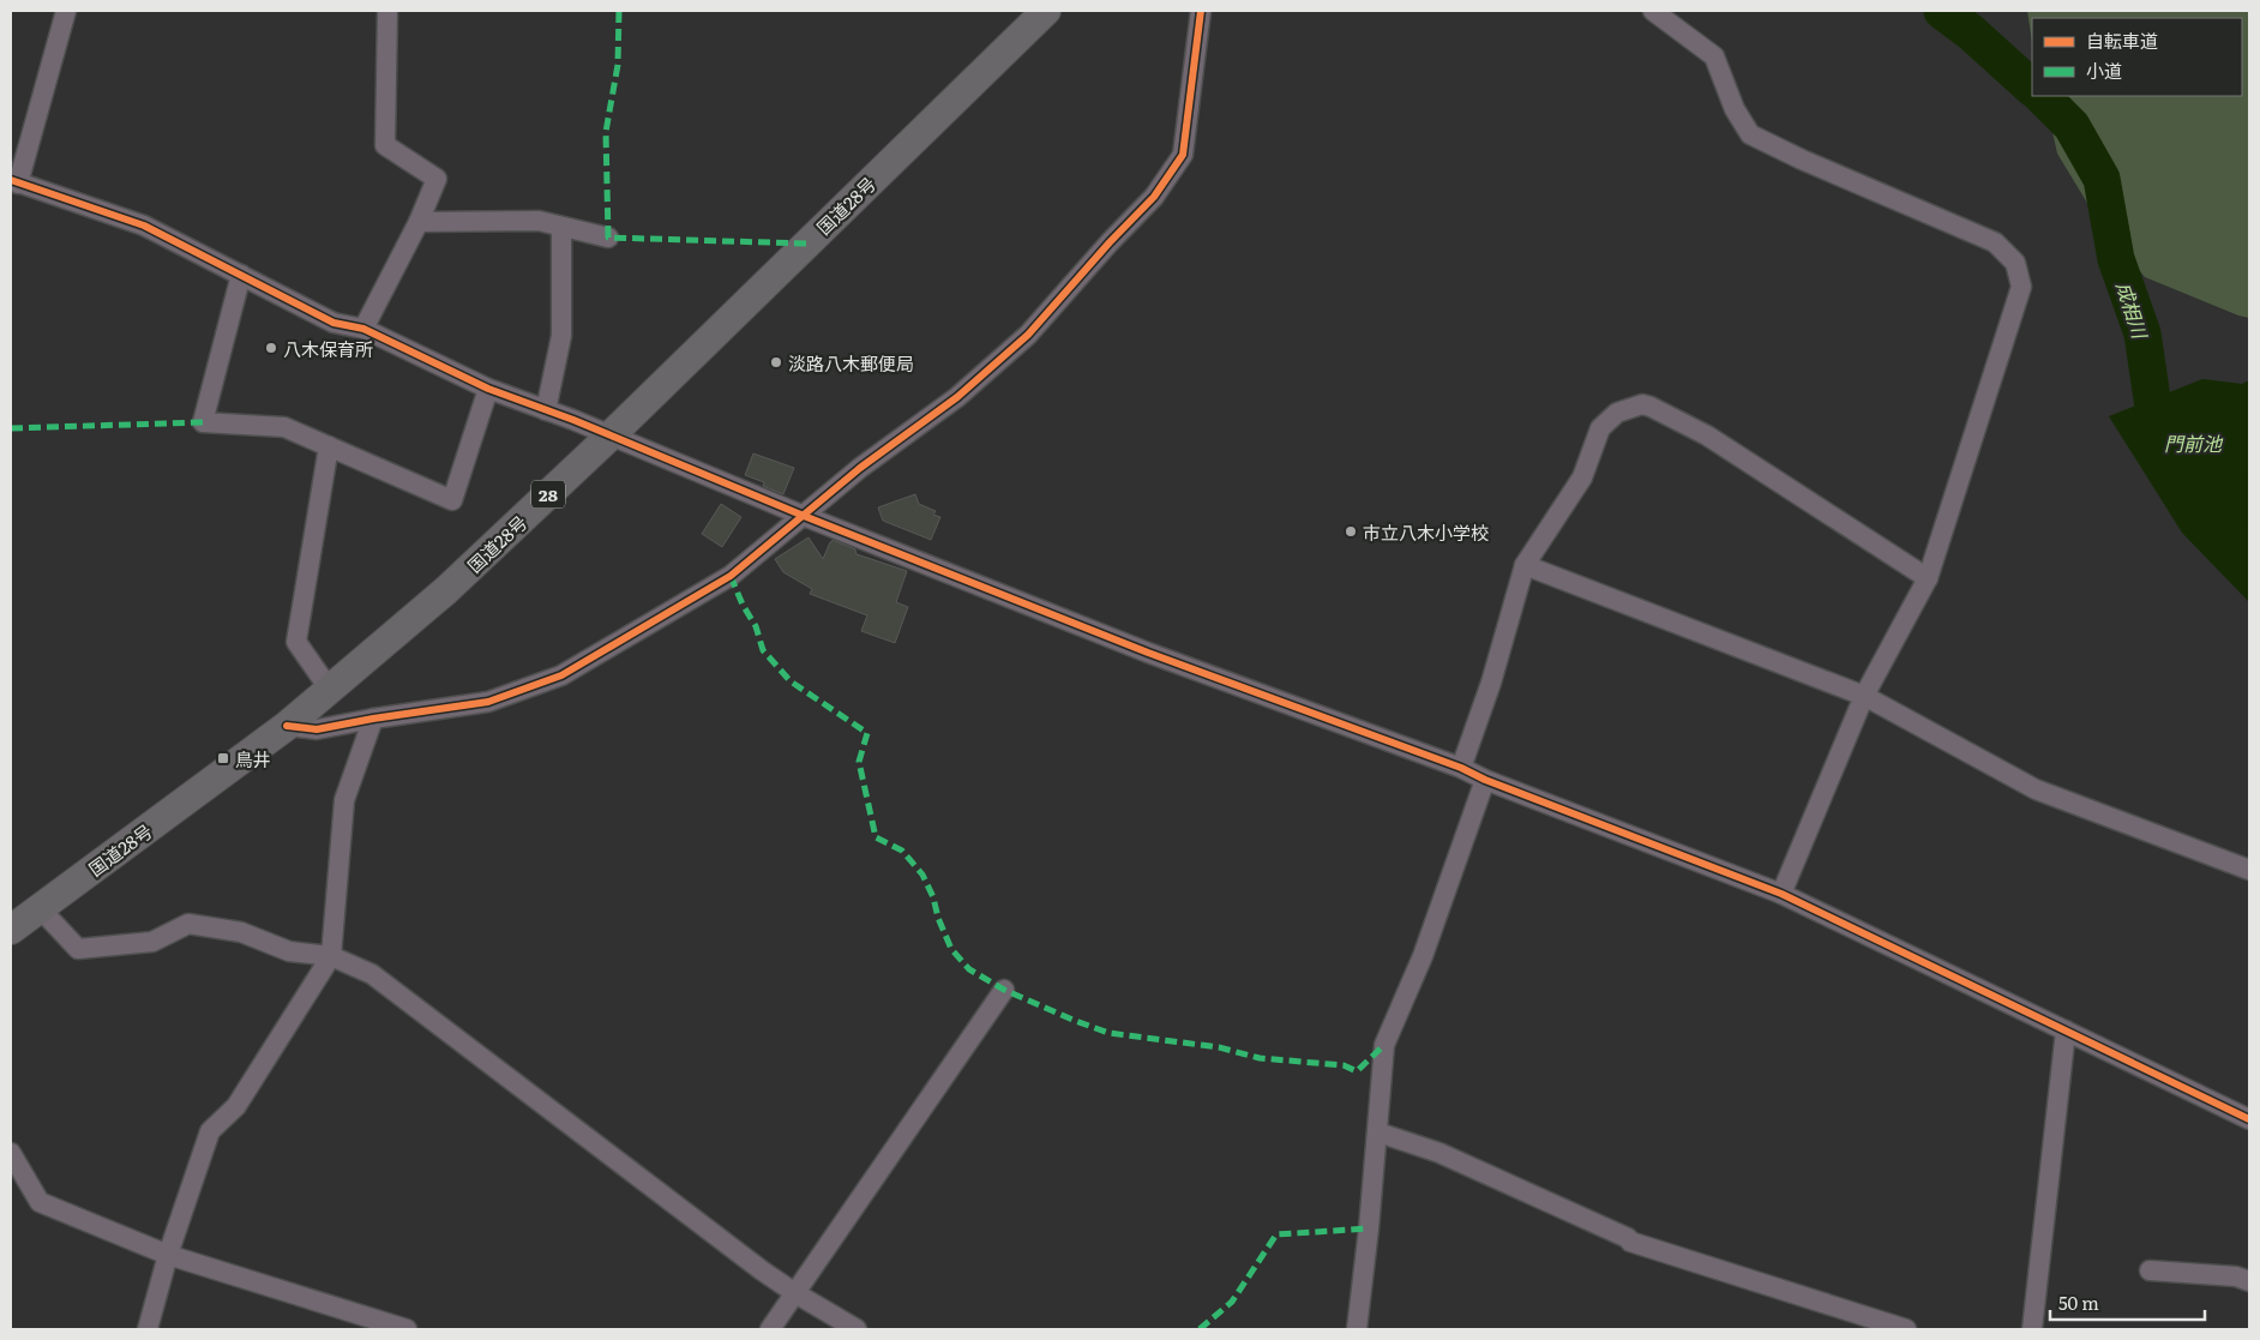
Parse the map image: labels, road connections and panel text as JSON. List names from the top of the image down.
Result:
{
  "streets": {
    "highway": ["国道28号", "28"]
  },
  "water": ["成相川", "門前池"],
  "places": {
    "other": ["八木保育所", "淡路八木郵便局", "市立八木小学校"],
    "transit": ["鳥井"]
  },
  "legend": ["自転車道", "小道"],
  "scale_bar": "50 m"
}
